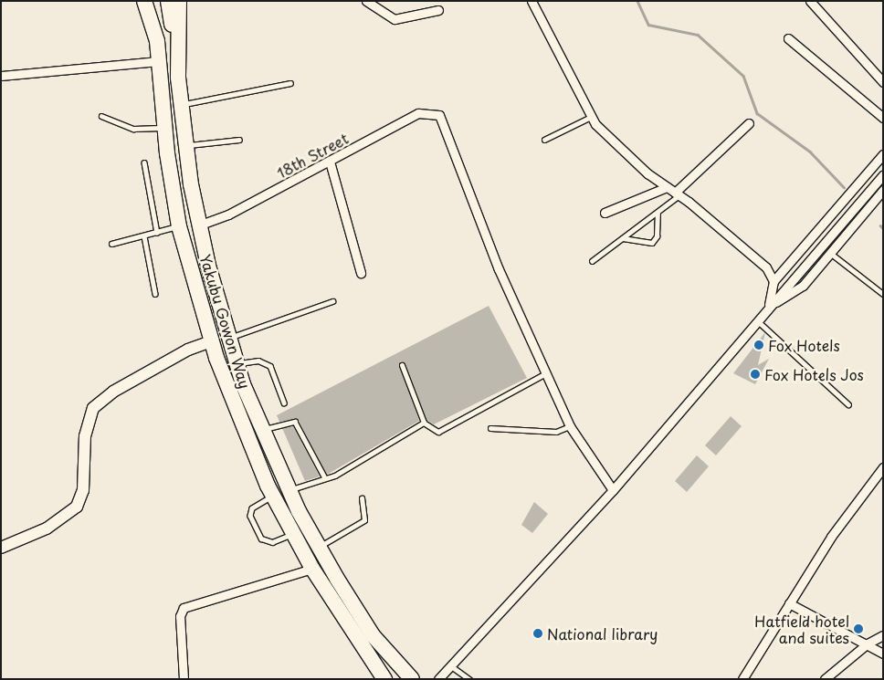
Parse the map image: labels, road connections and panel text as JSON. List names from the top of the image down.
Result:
{
  "streets": {
    "highway": ["Yakubu Gowon Way"],
    "street": ["18th Street"]
  },
  "crossings": [
    ["18th Street", "Yakubu Gowon Way"]
  ],
  "places": [
    "Fox Hotels",
    "Fox Hotels Jos",
    "Hatfield hotel and suites",
    "National library"
  ]
}
